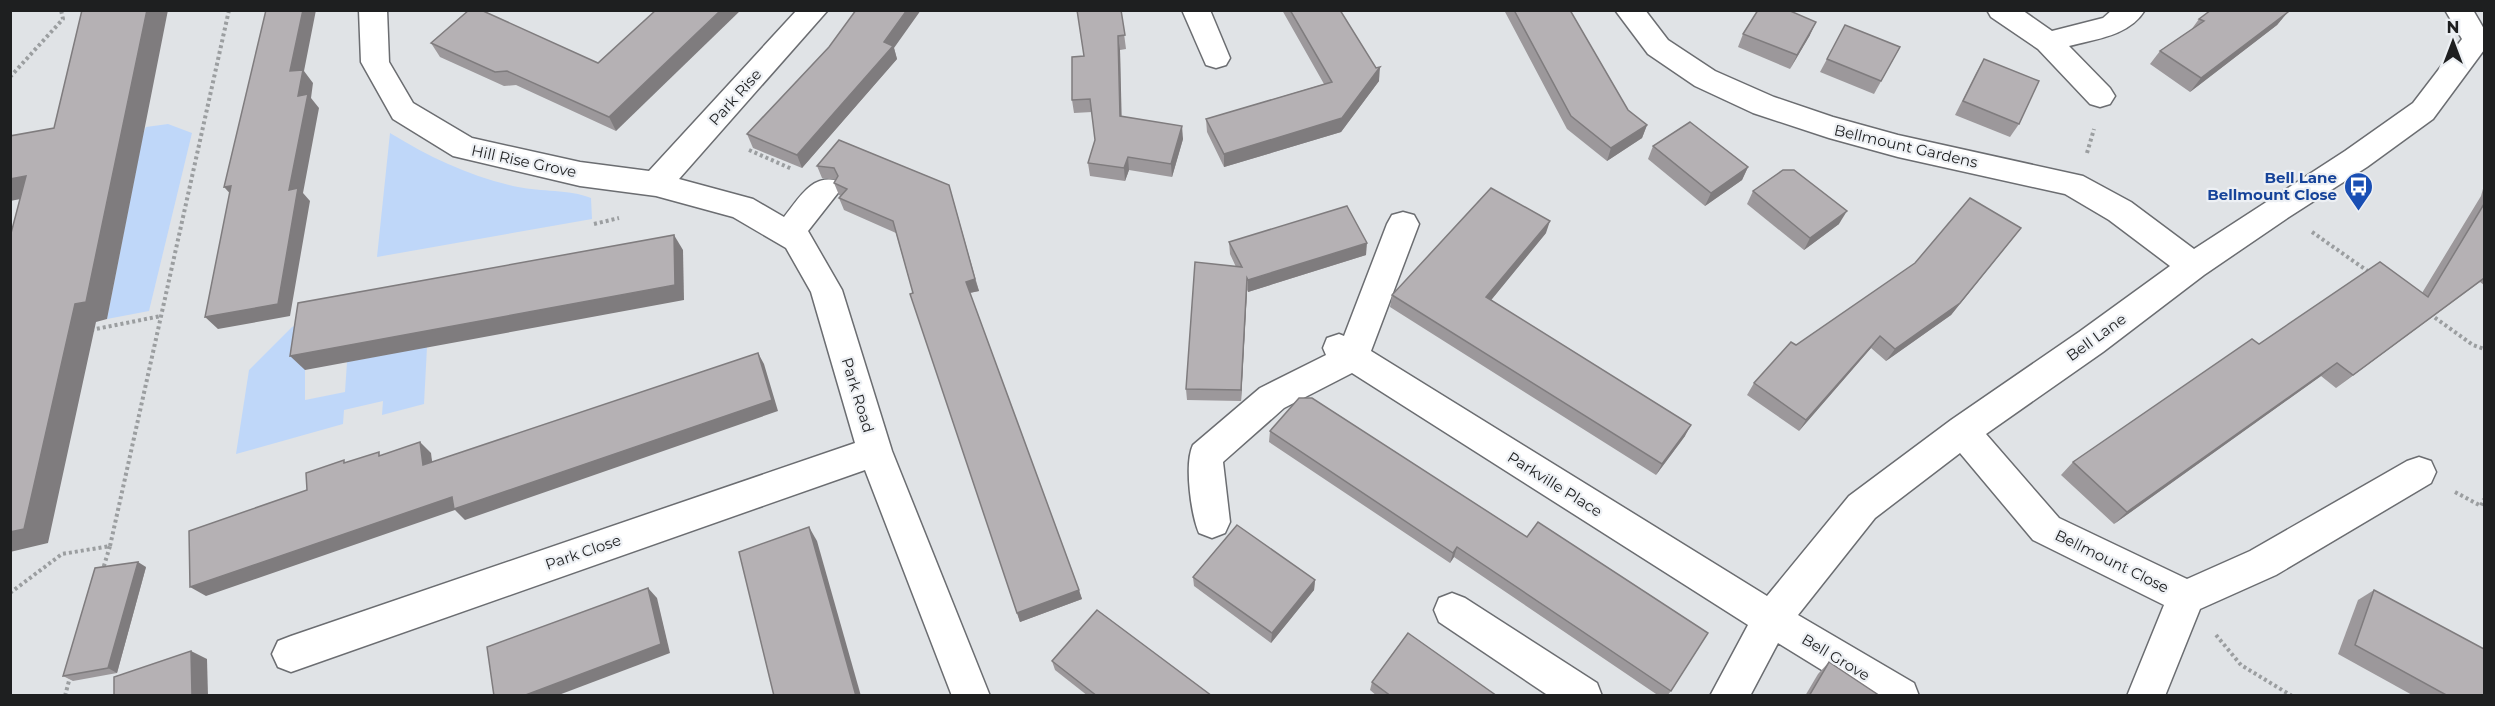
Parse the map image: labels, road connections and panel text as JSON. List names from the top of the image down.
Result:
{
  "streets": {
    "street": [
      "Park Rise",
      "Bellmount Gardens",
      "Hill Rise Grove",
      "Bell Lane",
      "Park Road",
      "Parkville Place",
      "Park Close",
      "Bellmount Close",
      "Bell Grove"
    ]
  },
  "crossings": [
    ["Park Rise", "Hill Rise Grove"],
    ["Park Rise", "Park Road"],
    ["Bellmount Gardens", "Bell Lane"],
    ["Hill Rise Grove", "Park Road"],
    ["Bell Lane", "Parkville Place"],
    ["Bell Lane", "Bellmount Close"],
    ["Bell Lane", "Bell Grove"],
    ["Park Road", "Park Close"],
    ["Parkville Place", "Bell Grove"]
  ],
  "places": {
    "bus stop": ["Bell Lane Bellmount Close"]
  },
  "north": "top"
}
